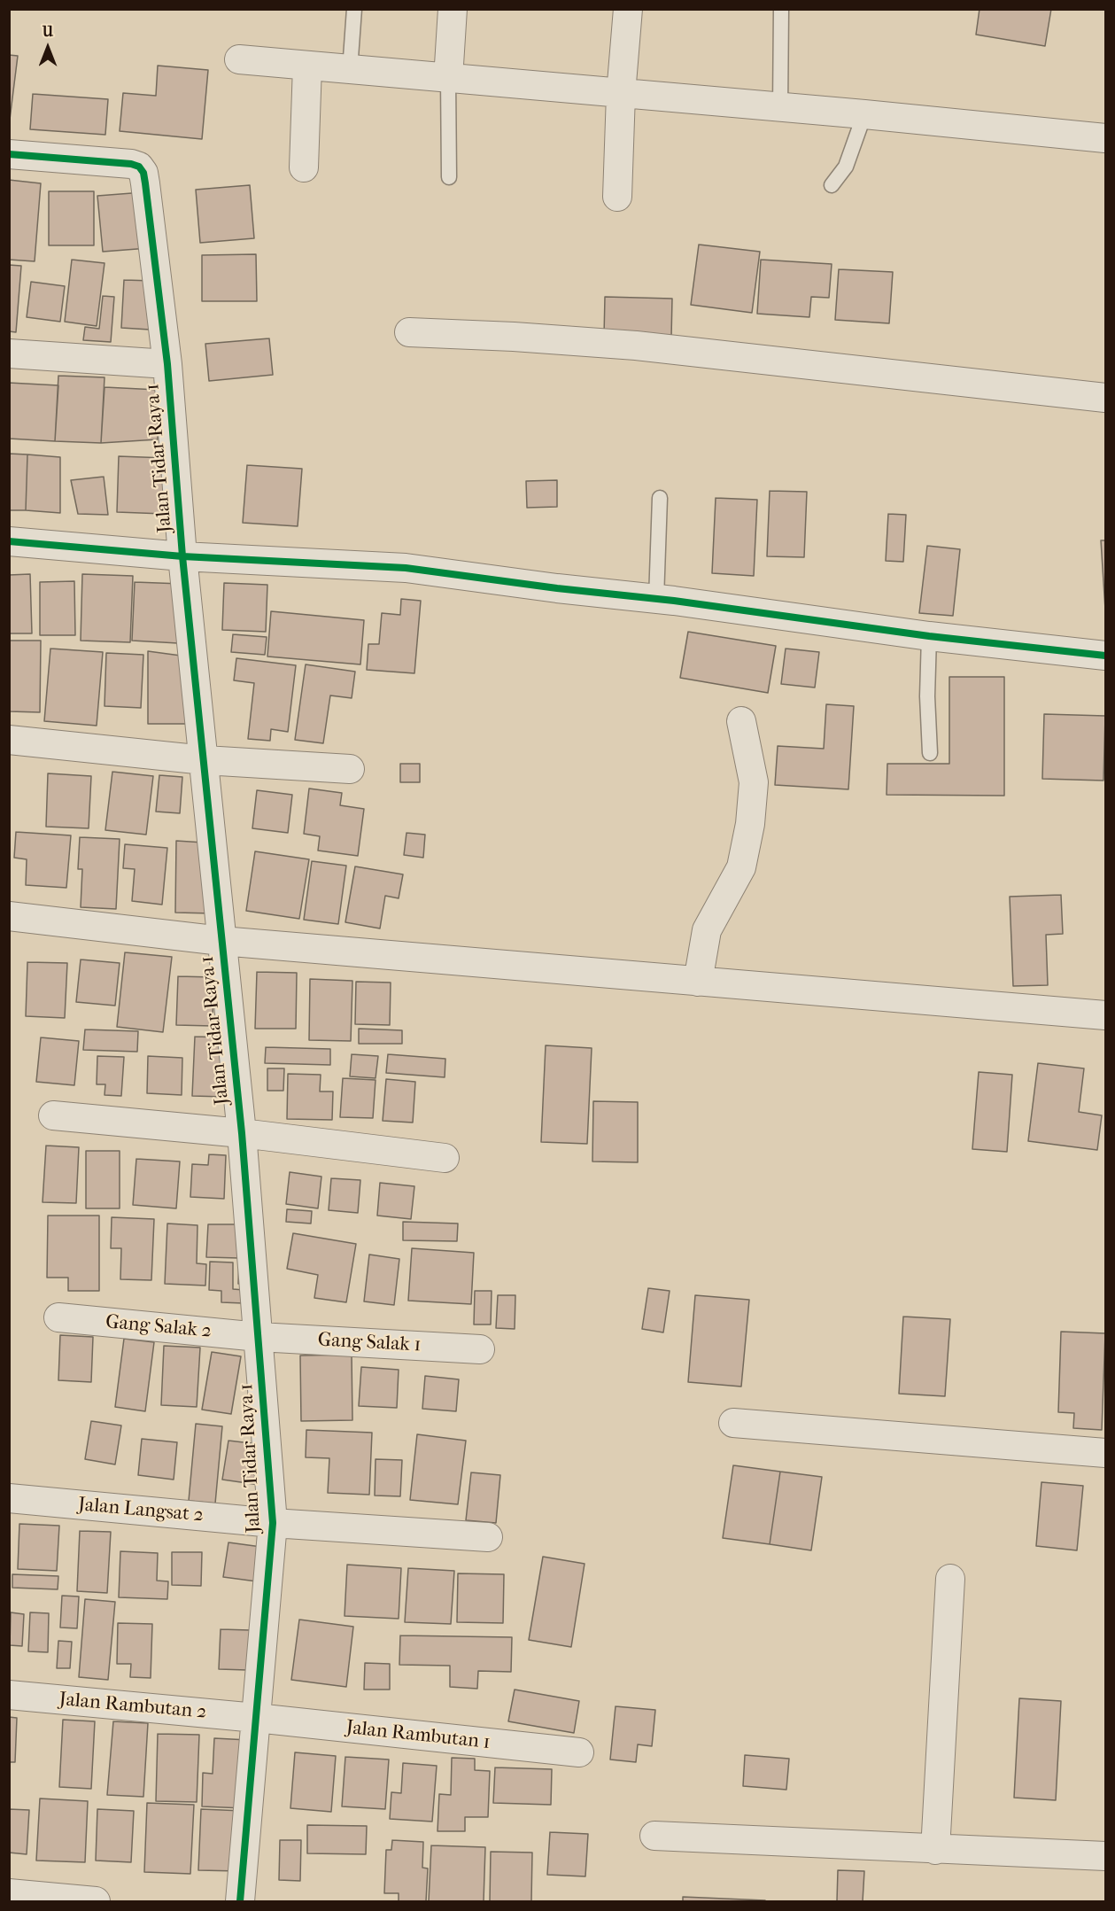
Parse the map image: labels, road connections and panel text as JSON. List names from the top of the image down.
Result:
{
  "streets": {
    "street": [
      "Jalan Tidar Raya 1",
      "Gang Salak 2",
      "Gang Salak 1",
      "Jalan Langsat 2",
      "Jalan Rambutan 2",
      "Jalan Rambutan 1"
    ]
  },
  "crossings": [
    ["Jalan Tidar Raya 1", "Gang Salak 2"],
    ["Jalan Tidar Raya 1", "Gang Salak 1"],
    ["Jalan Tidar Raya 1", "Jalan Langsat 2"],
    ["Jalan Tidar Raya 1", "Jalan Rambutan 2"],
    ["Jalan Tidar Raya 1", "Jalan Rambutan 1"],
    ["Gang Salak 2", "Gang Salak 1"],
    ["Jalan Rambutan 2", "Jalan Rambutan 1"]
  ],
  "north": "top"
}
